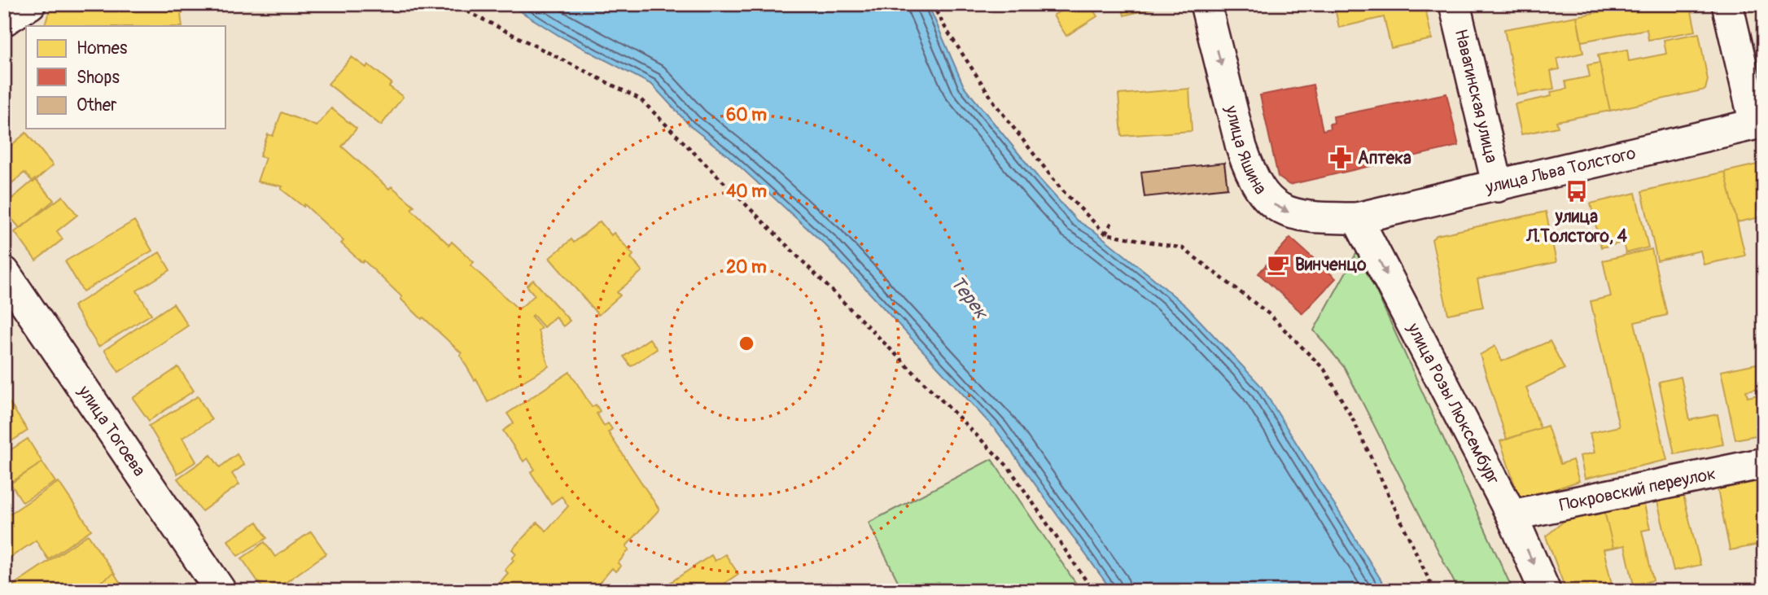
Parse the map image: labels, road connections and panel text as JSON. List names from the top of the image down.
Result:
{
  "streets": {
    "street": [
      "Навагинская улица",
      "улица Яшина",
      "улица Льва Толстого",
      "улица Розы Люксембург",
      "улица Тогоева",
      "Покровский переулок"
    ]
  },
  "crossings": [
    ["Навагинская улица", "улица Льва Толстого"],
    ["улица Яшина", "улица Льва Толстого"],
    ["улица Яшина", "улица Розы Люксембург"],
    ["улица Льва Толстого", "улица Розы Люксембург"],
    ["улица Розы Люксембург", "Покровский переулок"]
  ],
  "one_way": ["улица Яшина", "улица Розы Люксембург"],
  "water": ["Терек"],
  "places": {
    "pharmacy": ["Аптека"],
    "bus stop": ["улица Л.Толстого, 4"],
    "cafe": ["Винченцо"]
  },
  "legend": ["Homes", "Shops", "Other"],
  "rings": ["60 m", "40 m", "20 m"]
}
